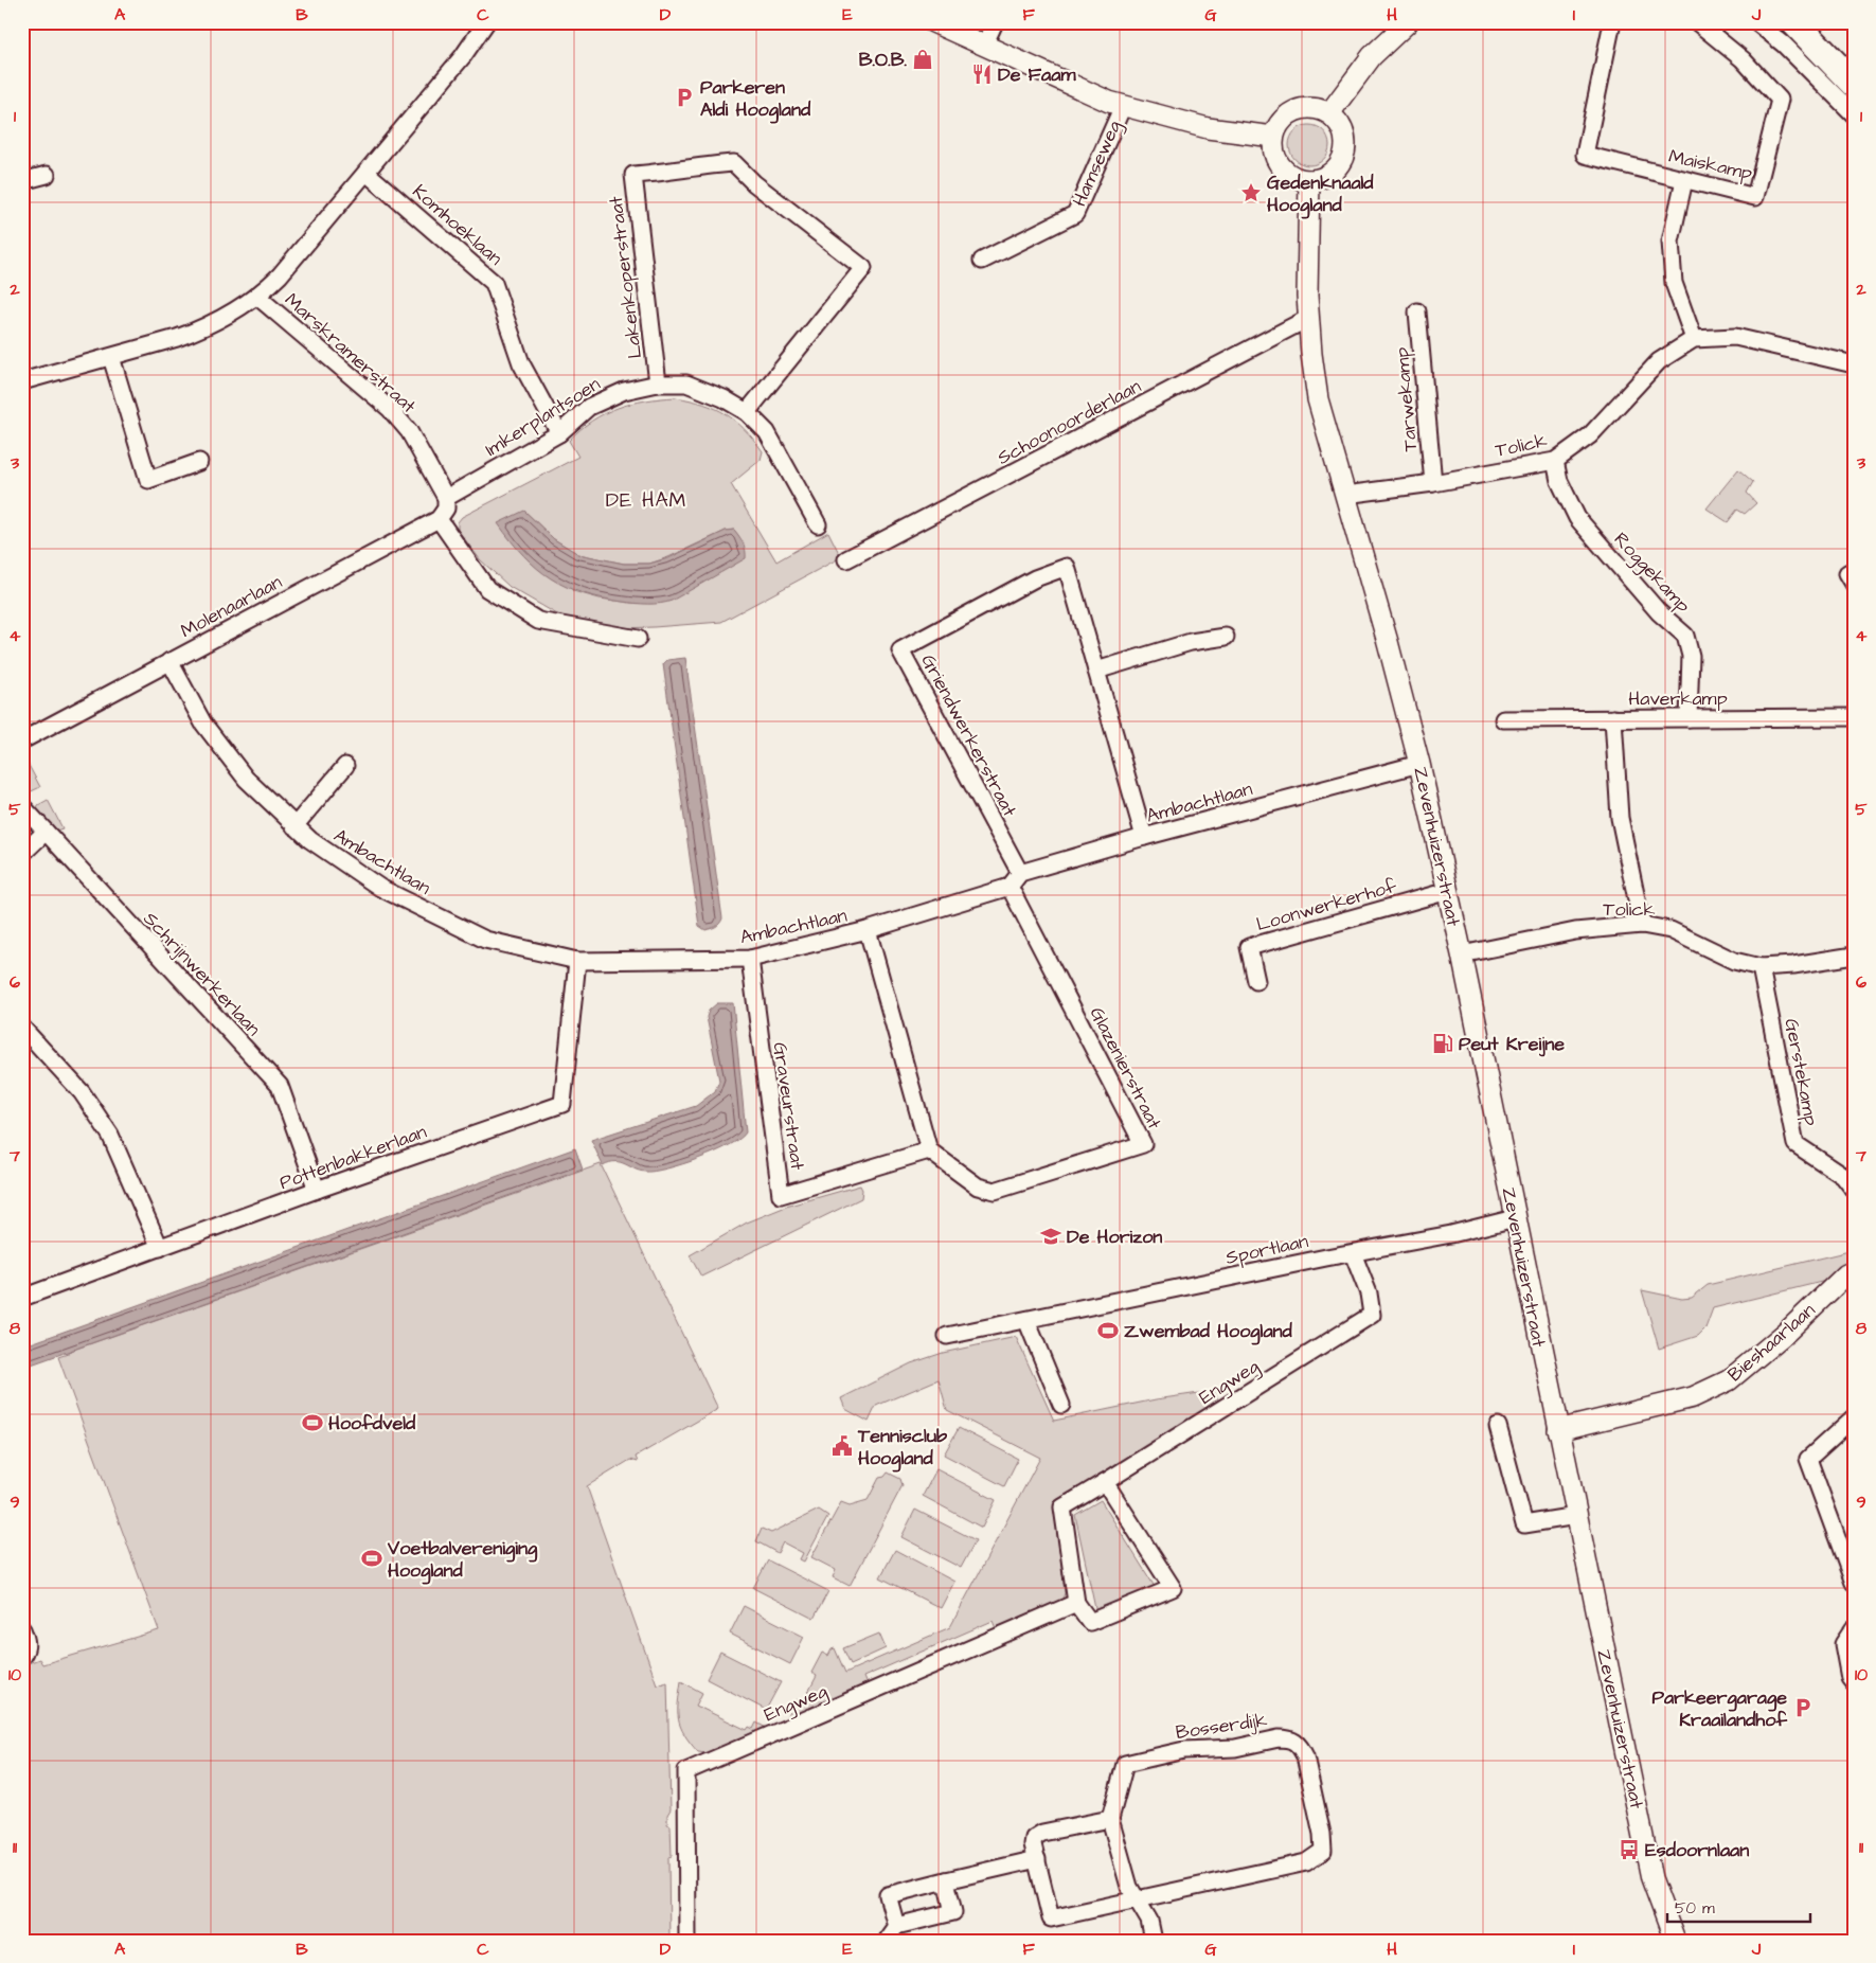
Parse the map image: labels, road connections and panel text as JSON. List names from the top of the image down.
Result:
{
  "streets": {
    "street": [
      "Hamseweg",
      "Maiskamp",
      "Komhoeklaan",
      "Lakenkoperstraat",
      "Marskramerstraat",
      "Tarwekamp",
      "Imkerplantsoen",
      "Schoonoorderlaan",
      "Tolick",
      "Roggekamp",
      "Molenaarlaan",
      "Haverkamp",
      "Griendwerkerstraat",
      "Ambachtlaan",
      "Zevenhuizerstraat",
      "Loonwerkerhof",
      "Schrijnwerkerlaan",
      "Glazenierstraat",
      "Gerstekamp",
      "Graveurstraat",
      "Pottenbakkerlaan",
      "Sportlaan",
      "Bieshaarlaan",
      "Engweg",
      "Bosserdijk"
    ]
  },
  "crossings": [
    ["Hamseweg", "Zevenhuizerstraat"],
    ["Komhoeklaan", "Imkerplantsoen"],
    ["Lakenkoperstraat", "Imkerplantsoen"],
    ["Marskramerstraat", "Imkerplantsoen"],
    ["Tarwekamp", "Tolick"],
    ["Schoonoorderlaan", "Zevenhuizerstraat"],
    ["Tolick", "Roggekamp"],
    ["Tolick", "Zevenhuizerstraat"],
    ["Tolick", "Gerstekamp"],
    ["Roggekamp", "Haverkamp"],
    ["Molenaarlaan", "Ambachtlaan"],
    ["Griendwerkerstraat", "Ambachtlaan"],
    ["Ambachtlaan", "Zevenhuizerstraat"],
    ["Ambachtlaan", "Glazenierstraat"],
    ["Ambachtlaan", "Graveurstraat"],
    ["Ambachtlaan", "Pottenbakkerlaan"],
    ["Zevenhuizerstraat", "Loonwerkerhof"],
    ["Zevenhuizerstraat", "Sportlaan"],
    ["Zevenhuizerstraat", "Bieshaarlaan"],
    ["Schrijnwerkerlaan", "Pottenbakkerlaan"],
    ["Glazenierstraat", "Graveurstraat"],
    ["Sportlaan", "Engweg"]
  ],
  "districts": ["DE HAM"],
  "places": {
    "shop": ["B.O.B."],
    "restaurant": ["De Faam"],
    "parking": ["Parkeren Aldi Hoogland", "Parkeergarage Kraailandhof"],
    "place": ["Gedenknaald Hoogland"],
    "fuel station": ["Peut Kreijne"],
    "school or university": ["De Horizon"],
    "sports": ["Zwembad Hoogland", "Hoofdveld", "Voetbalvereniging Hoogland"],
    "public building": ["Tennisclub Hoogland"],
    "bus stop": ["Esdoornlaan"]
  },
  "scale_bar": "50 m",
  "grid": {
    "columns": [
      "A",
      "B",
      "C",
      "D",
      "E",
      "F",
      "G",
      "H",
      "I",
      "J"
    ],
    "rows": [
      "1",
      "2",
      "3",
      "4",
      "5",
      "6",
      "7",
      "8",
      "9",
      "10",
      "11"
    ]
  }
}
